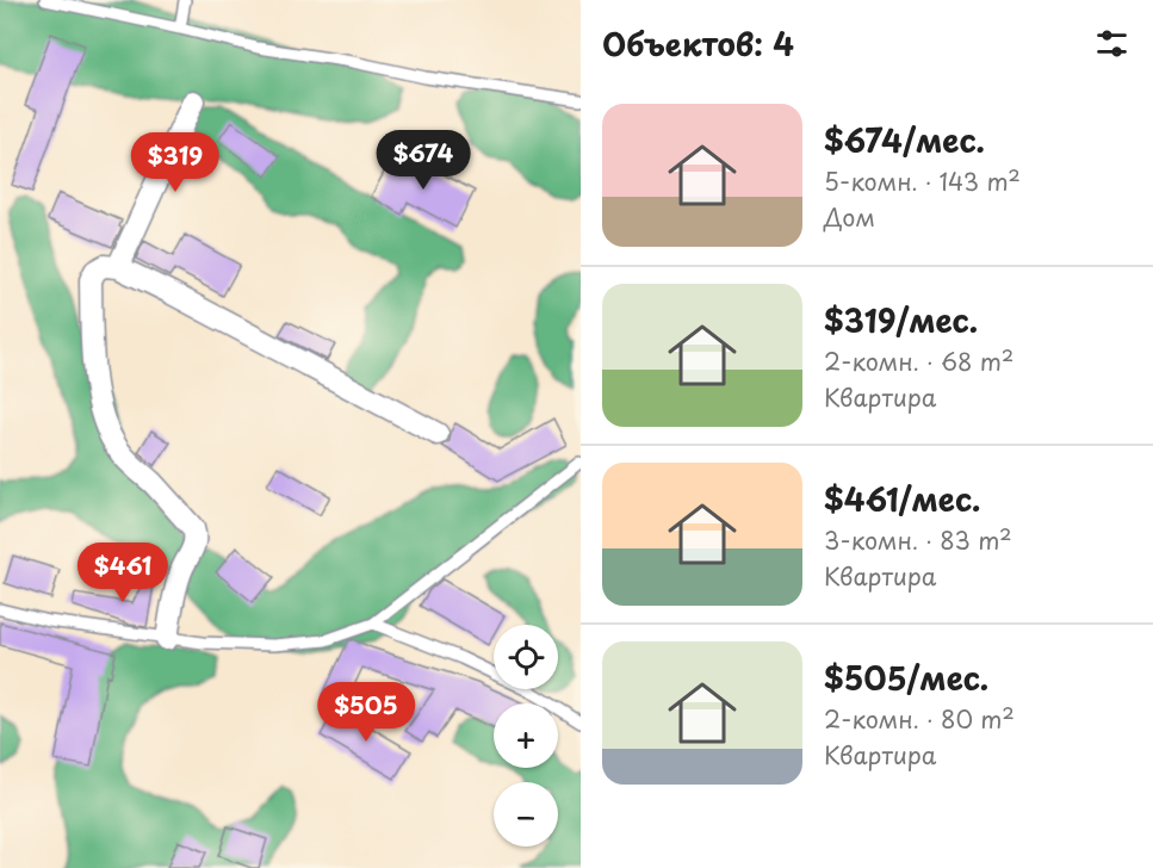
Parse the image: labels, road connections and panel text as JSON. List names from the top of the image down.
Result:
{
  "page": {
    "heading": "Объектов: 4",
    "list": [
      {
        "name": "$674/мес.",
        "note": "5-комн. · 143 m² · Дом"
      },
      {
        "name": "$319/мес.",
        "note": "2-комн. · 68 m² · Квартира"
      },
      {
        "name": "$461/мес.",
        "note": "3-комн. · 83 m² · Квартира"
      },
      {
        "name": "$505/мес.",
        "note": "2-комн. · 80 m² · Квартира"
      }
    ],
    "price": [
      "$674",
      "$319",
      "$461",
      "$505"
    ],
    "map_buttons": ["+", "−"]
  }
}
